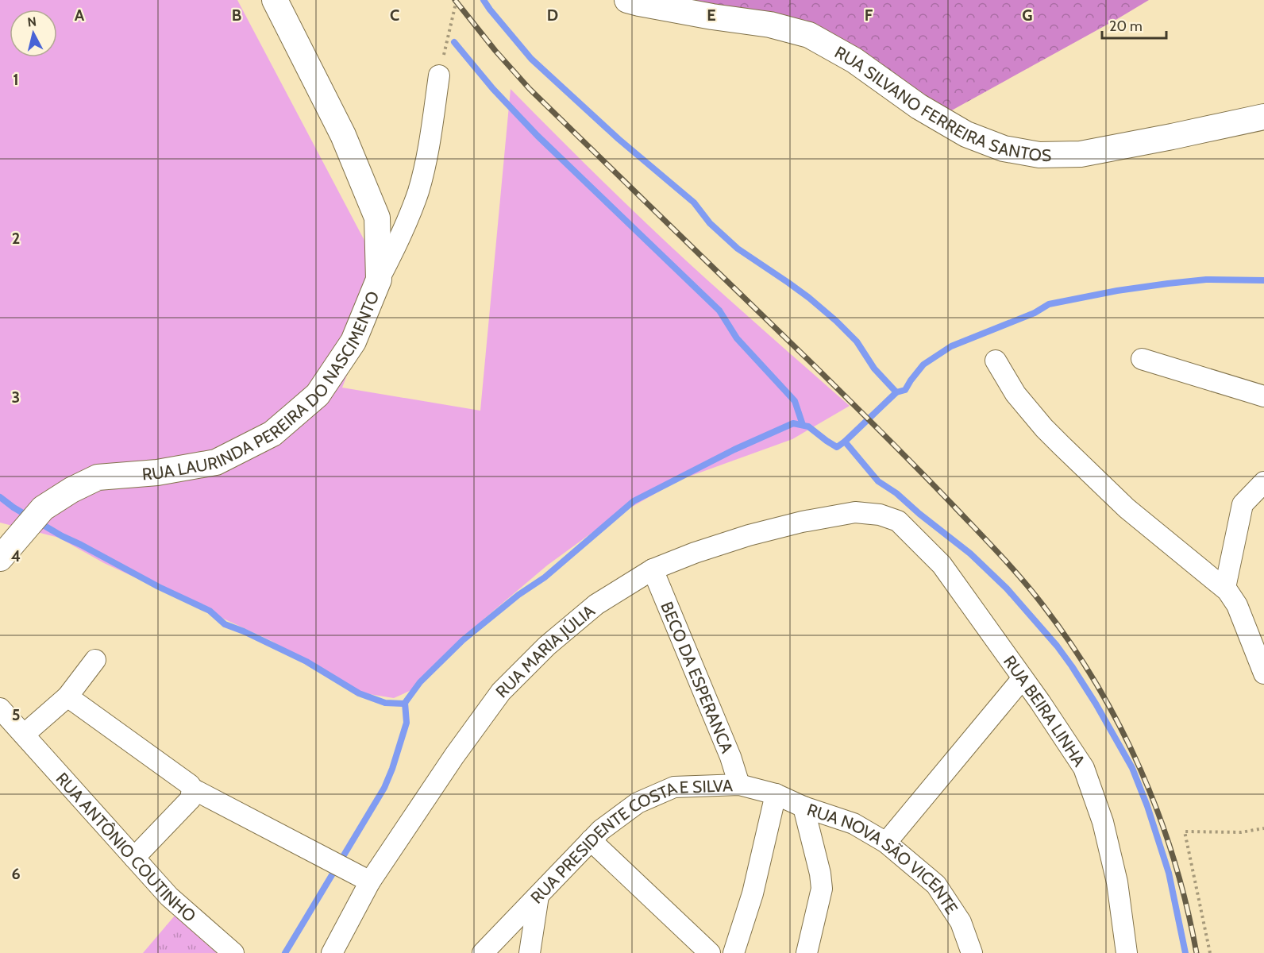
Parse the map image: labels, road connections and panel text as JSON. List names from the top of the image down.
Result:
{
  "streets": {
    "street": [
      "RUA SILVANO FERREIRA SANTOS",
      "RUA LAURINDA PEREIRA DO NASCIMENTO",
      "RUA MARIA JÚLIA",
      "BECO DA ESPERANCA",
      "RUA BEIRA LINHA",
      "RUA ANTÔNIO COUTINHO",
      "RUA PRESIDENTE COSTA E SILVA",
      "RUA NOVA SÃO VICENTE"
    ]
  },
  "crossings": [
    ["RUA MARIA JÚLIA", "BECO DA ESPERANCA"],
    ["RUA MARIA JÚLIA", "RUA BEIRA LINHA"],
    ["BECO DA ESPERANCA", "RUA PRESIDENTE COSTA E SILVA"],
    ["RUA PRESIDENTE COSTA E SILVA", "RUA NOVA SÃO VICENTE"]
  ],
  "scale_bar": "20 m",
  "north": "top",
  "grid": {
    "columns": [
      "A",
      "B",
      "C",
      "D",
      "E",
      "F",
      "G"
    ],
    "rows": [
      "1",
      "2",
      "3",
      "4",
      "5",
      "6"
    ]
  }
}
